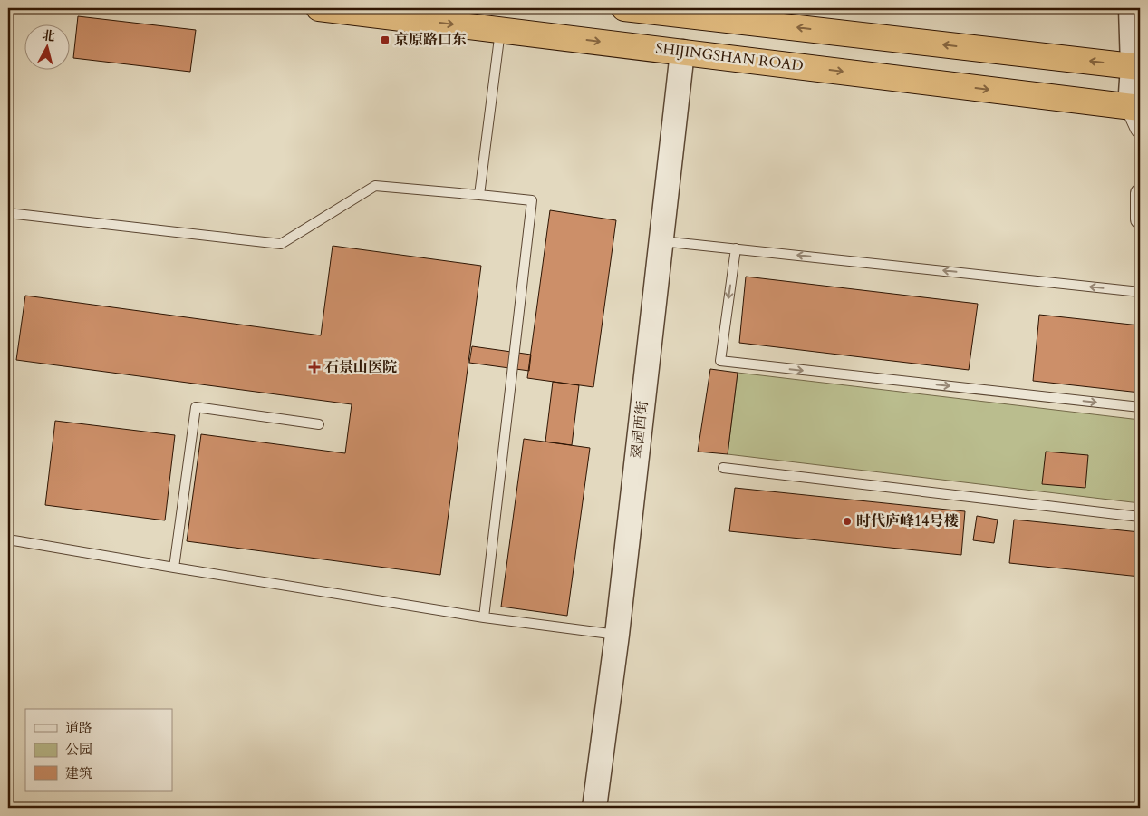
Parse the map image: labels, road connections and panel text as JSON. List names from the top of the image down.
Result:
{
  "streets": {
    "highway": ["SHIJINGSHAN ROAD"],
    "street": ["翠园西街"]
  },
  "crossings": [
    ["SHIJINGSHAN ROAD", "翠园西街"]
  ],
  "places": {
    "transit": ["京原路口东"],
    "health": ["石景山医院"],
    "other": ["时代庐峰14号楼"]
  },
  "legend": ["道路", "公园", "建筑"],
  "north": "top"
}
